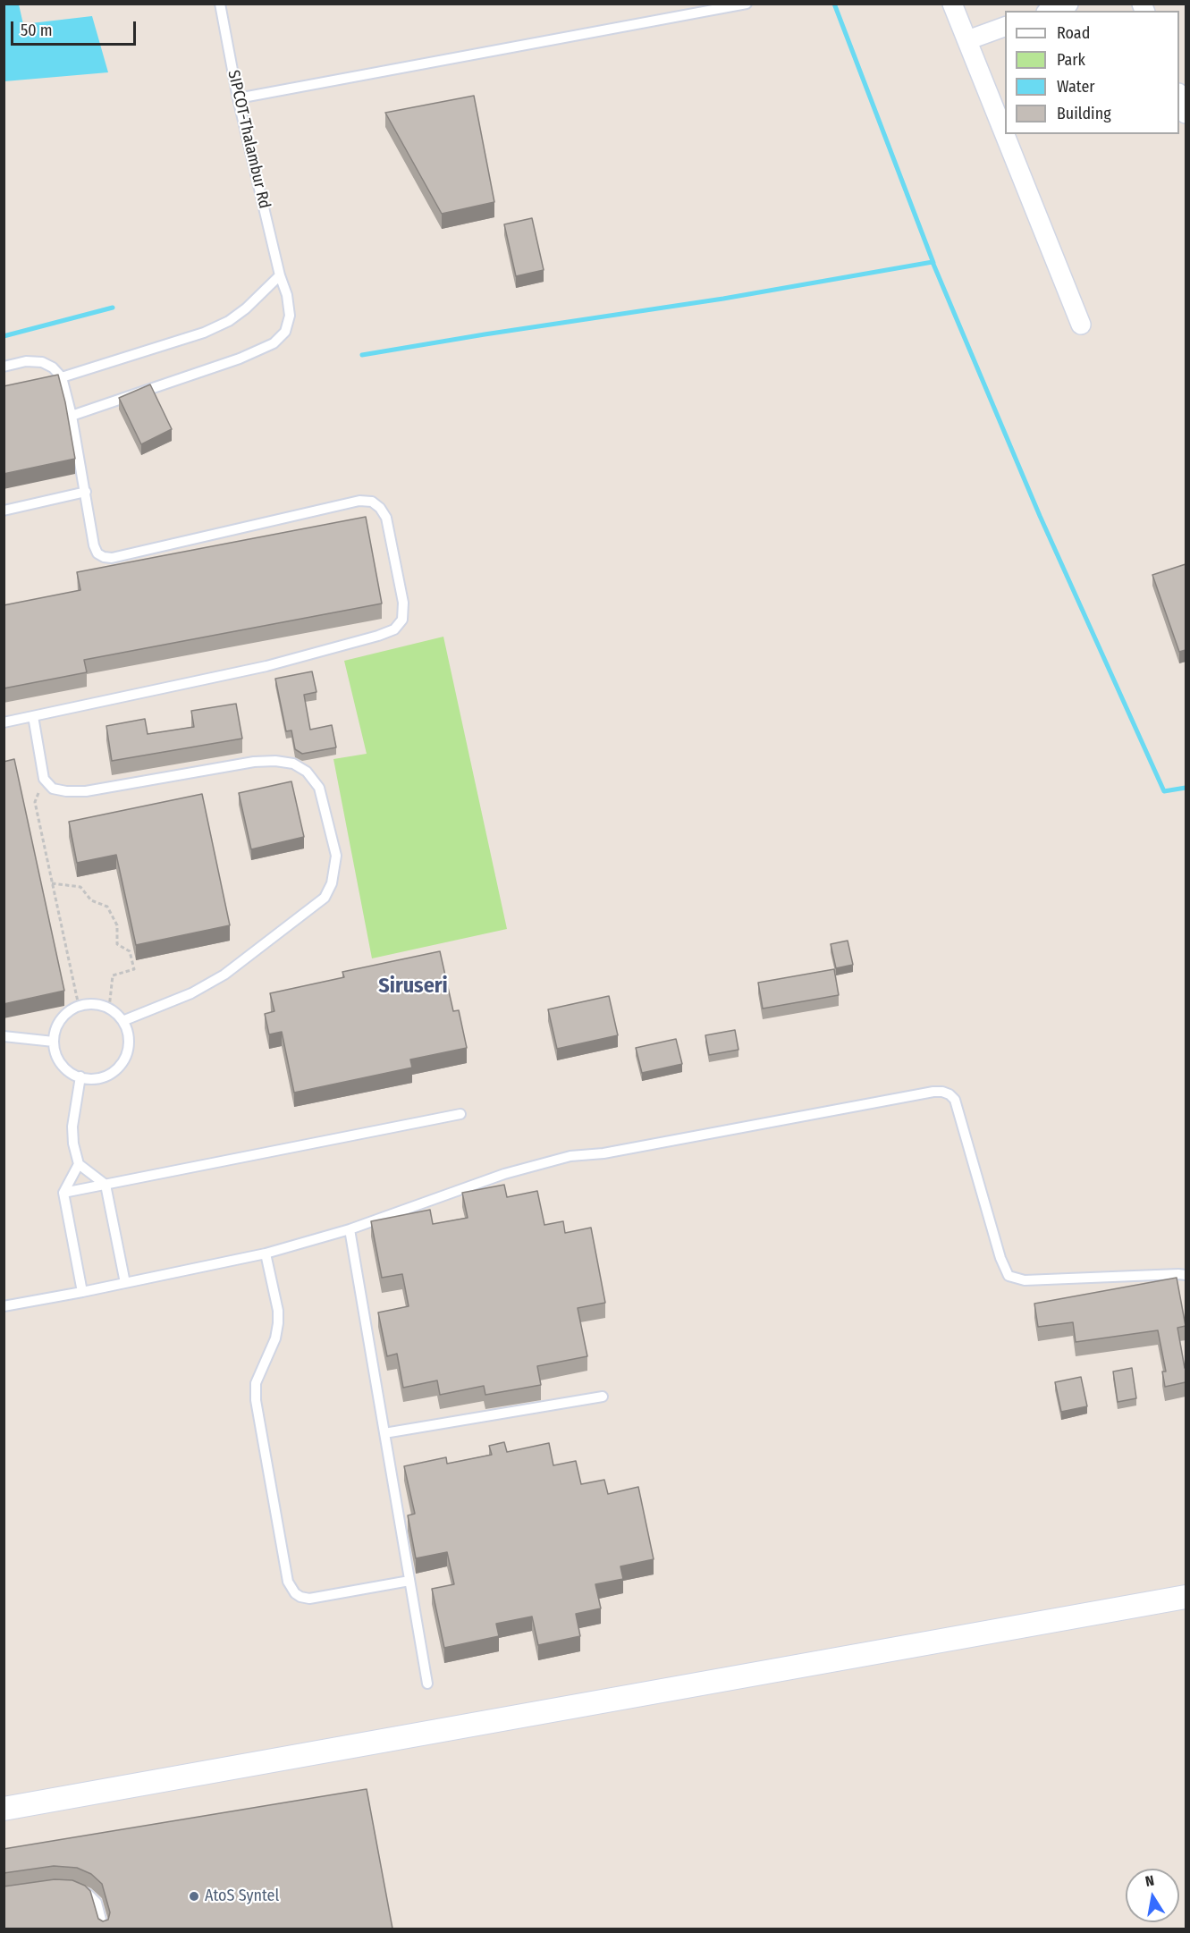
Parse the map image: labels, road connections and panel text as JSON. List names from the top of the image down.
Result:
{
  "streets": {
    "lane": ["SIPCOT-Thalambur Rd"]
  },
  "districts": ["Siruseri"],
  "places": ["AtoS Syntel"],
  "legend": [
    "Road",
    "Park",
    "Water",
    "Building"
  ],
  "scale_bar": "50 m",
  "north": "top"
}
